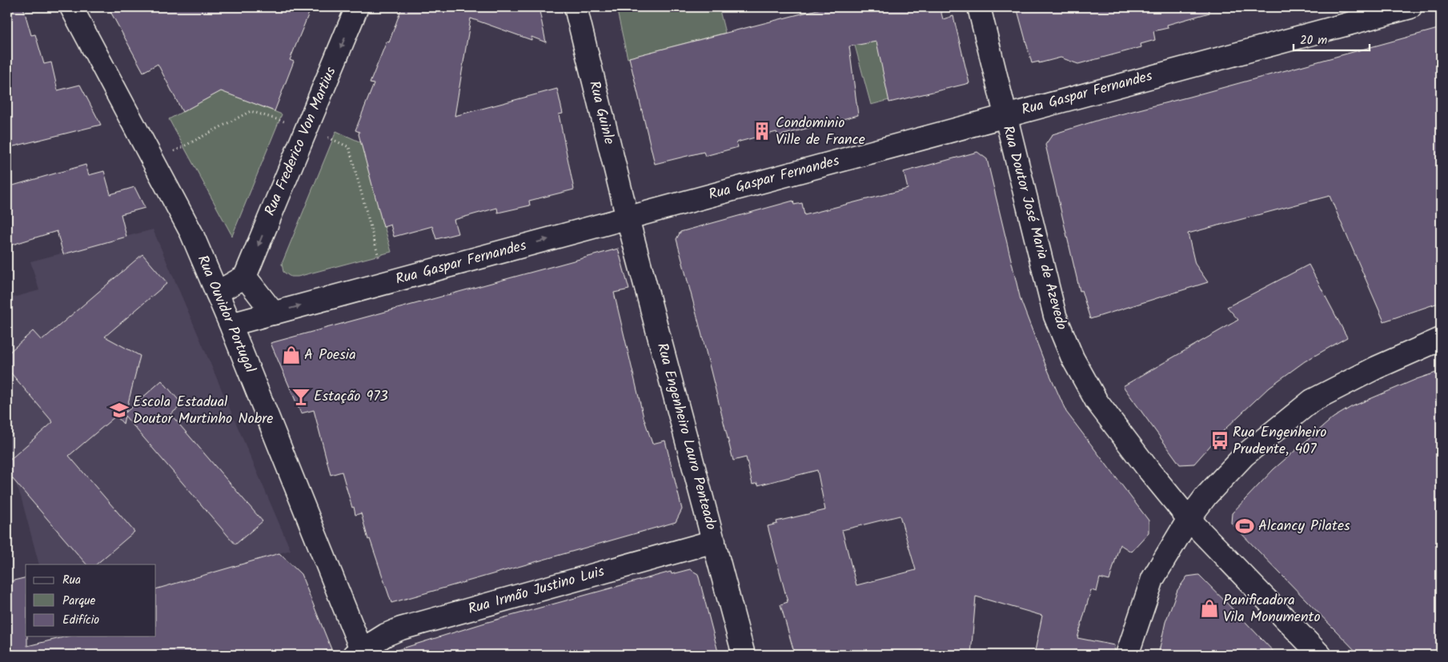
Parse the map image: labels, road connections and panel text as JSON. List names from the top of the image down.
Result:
{
  "streets": {
    "street": [
      "Rua Gaspar Fernandes",
      "Rua Guinle",
      "Rua Frederico Von Martius",
      "Rua Doutor José Maria de Azevedo",
      "Rua Ouvidor Portugal",
      "Rua Engenheiro Lauro Penteado",
      "Rua Irmão Justino Luis"
    ]
  },
  "crossings": [
    ["Rua Gaspar Fernandes", "Rua Guinle"],
    ["Rua Gaspar Fernandes", "Rua Doutor José Maria de Azevedo"],
    ["Rua Gaspar Fernandes", "Rua Ouvidor Portugal"],
    ["Rua Gaspar Fernandes", "Rua Engenheiro Lauro Penteado"],
    ["Rua Guinle", "Rua Engenheiro Lauro Penteado"],
    ["Rua Ouvidor Portugal", "Rua Irmão Justino Luis"],
    ["Rua Engenheiro Lauro Penteado", "Rua Irmão Justino Luis"]
  ],
  "one_way": ["Rua Frederico Von Martius"],
  "places": {
    "building": ["Condominio Ville de France"],
    "shop": ["A Poesia", "Panificadora Vila Monumento"],
    "bar": ["Estação 973"],
    "school or university": ["Escola Estadual Doutor Murtinho Nobre"],
    "bus stop": ["Rua Engenheiro Prudente, 407"],
    "sports": ["Alcancy Pilates"]
  },
  "legend": ["Rua", "Parque", "Edifício"],
  "scale_bar": "20 m"
}
